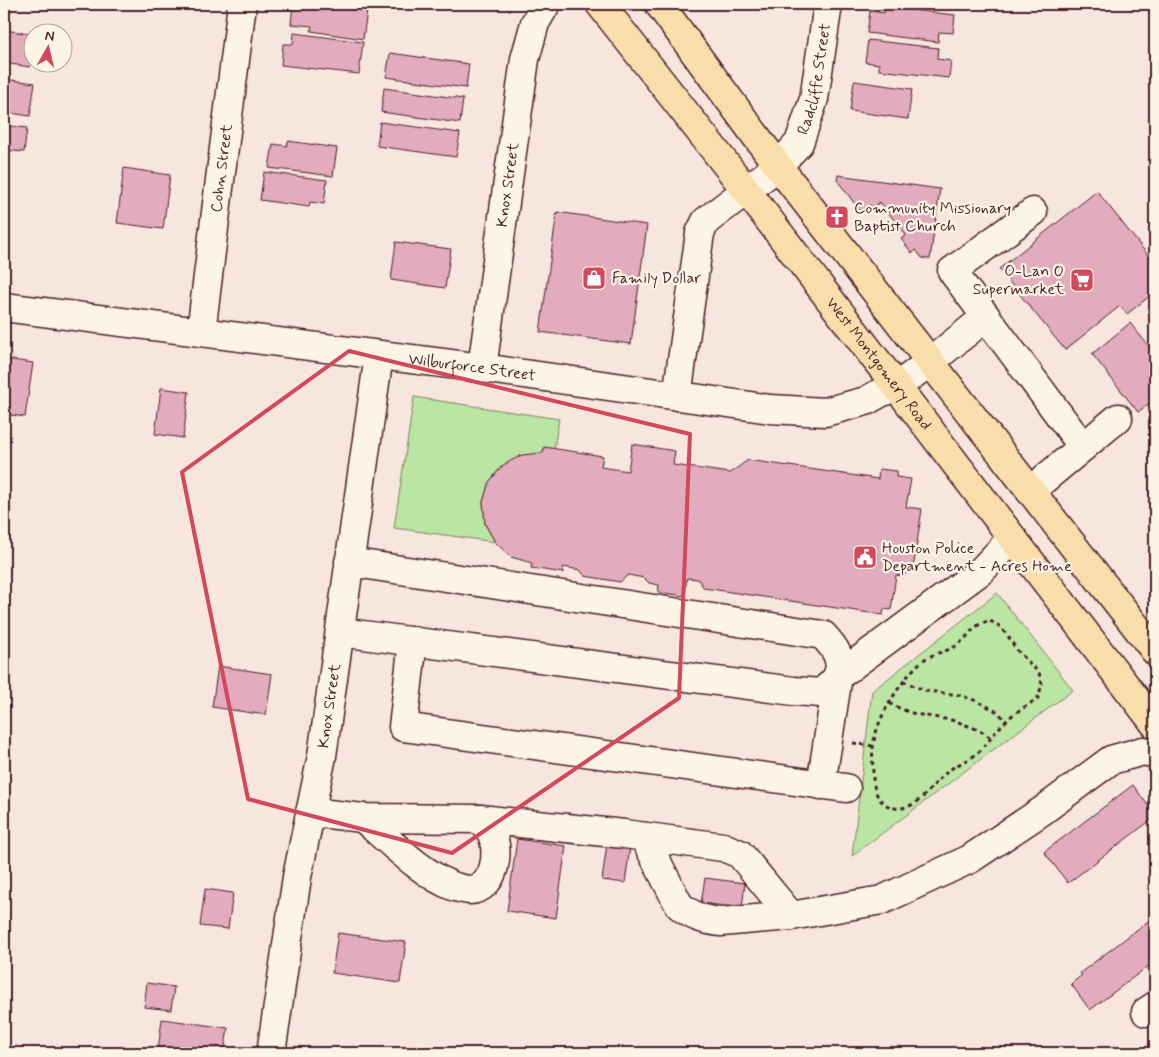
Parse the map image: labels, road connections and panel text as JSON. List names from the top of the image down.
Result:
{
  "streets": {
    "main road": ["West Montgomery Road"],
    "street": [
      "Radcliffe Street",
      "Cohn Street",
      "Knox Street",
      "Wilburforce Street"
    ]
  },
  "crossings": [
    ["Radcliffe Street", "West Montgomery Road"],
    ["Radcliffe Street", "Wilburforce Street"],
    ["Cohn Street", "Wilburforce Street"],
    ["Knox Street", "Wilburforce Street"],
    ["West Montgomery Road", "Wilburforce Street"]
  ],
  "places": {
    "church": ["Community Missionary Baptist Church"],
    "shop": ["Family Dollar"],
    "supermarket": ["O-Lan O Supermarket"],
    "public building": ["Houston Police Department - Acres Home"]
  },
  "north": "top"
}
